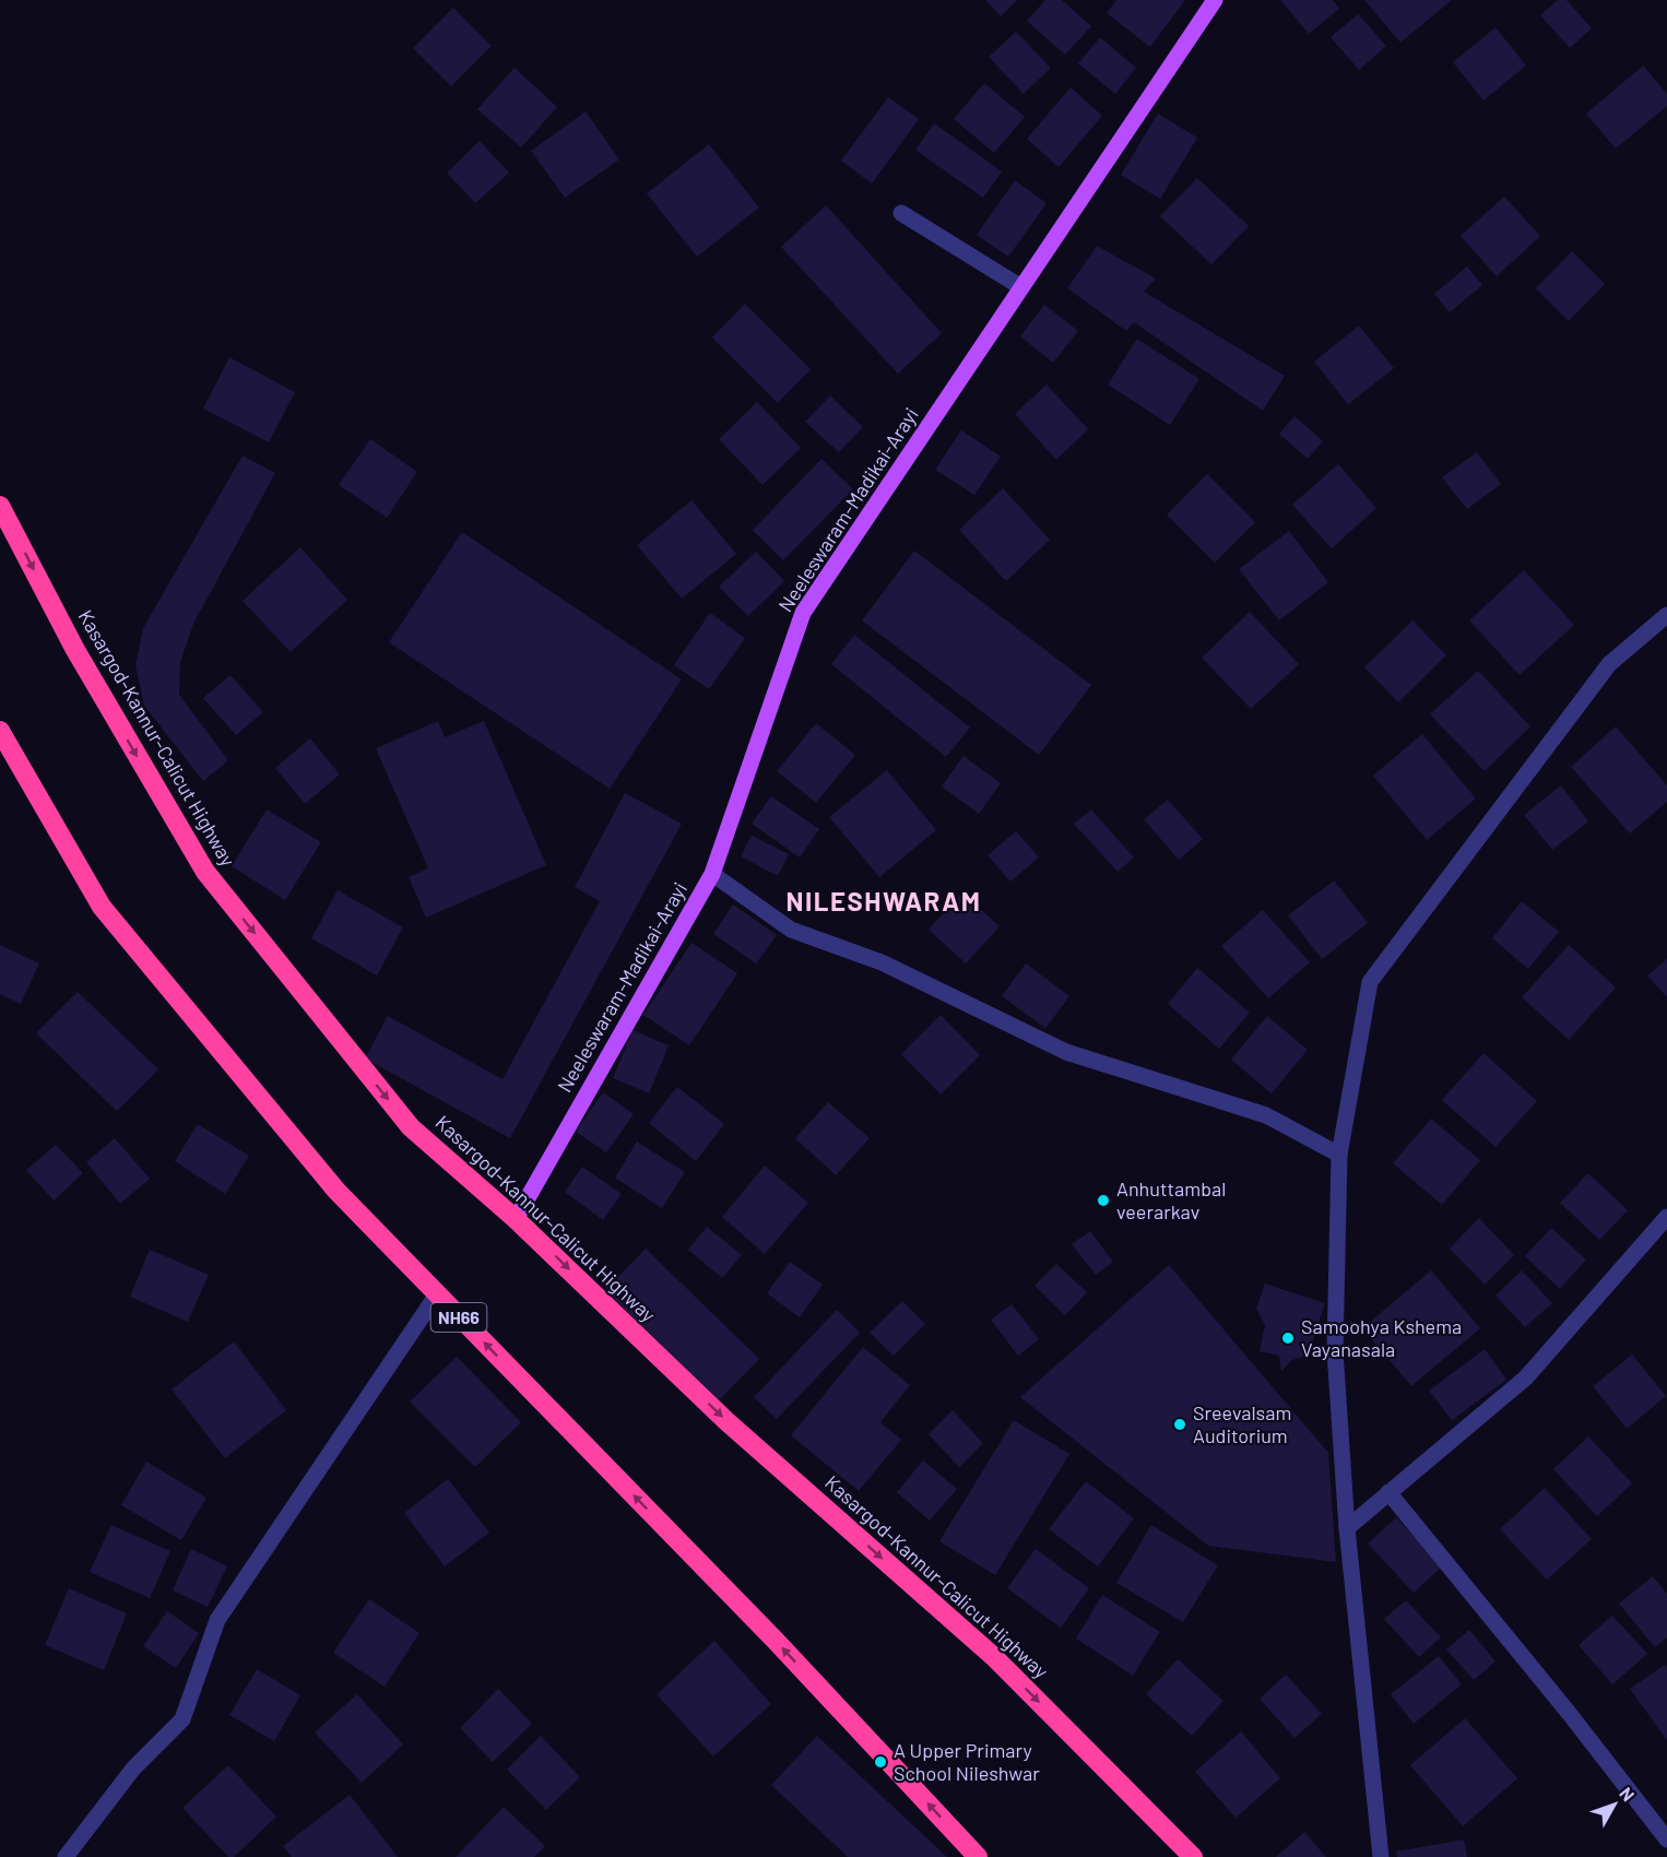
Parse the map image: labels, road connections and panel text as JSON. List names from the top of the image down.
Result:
{
  "streets": {
    "highway": ["Kasargod-Kannur-Calicut Highway", "NH66"],
    "main road": ["Neeleswaram-Madikai-Arayi"]
  },
  "crossings": [
    ["Neeleswaram-Madikai-Arayi", "Kasargod-Kannur-Calicut Highway"]
  ],
  "districts": ["NILESHWARAM"],
  "places": [
    "Anhuttambal veerarkav",
    "Samoohya Kshema Vayanasala",
    "Sreevalsam Auditorium",
    "A Upper Primary School Nileshwar"
  ],
  "north": "top right"
}
